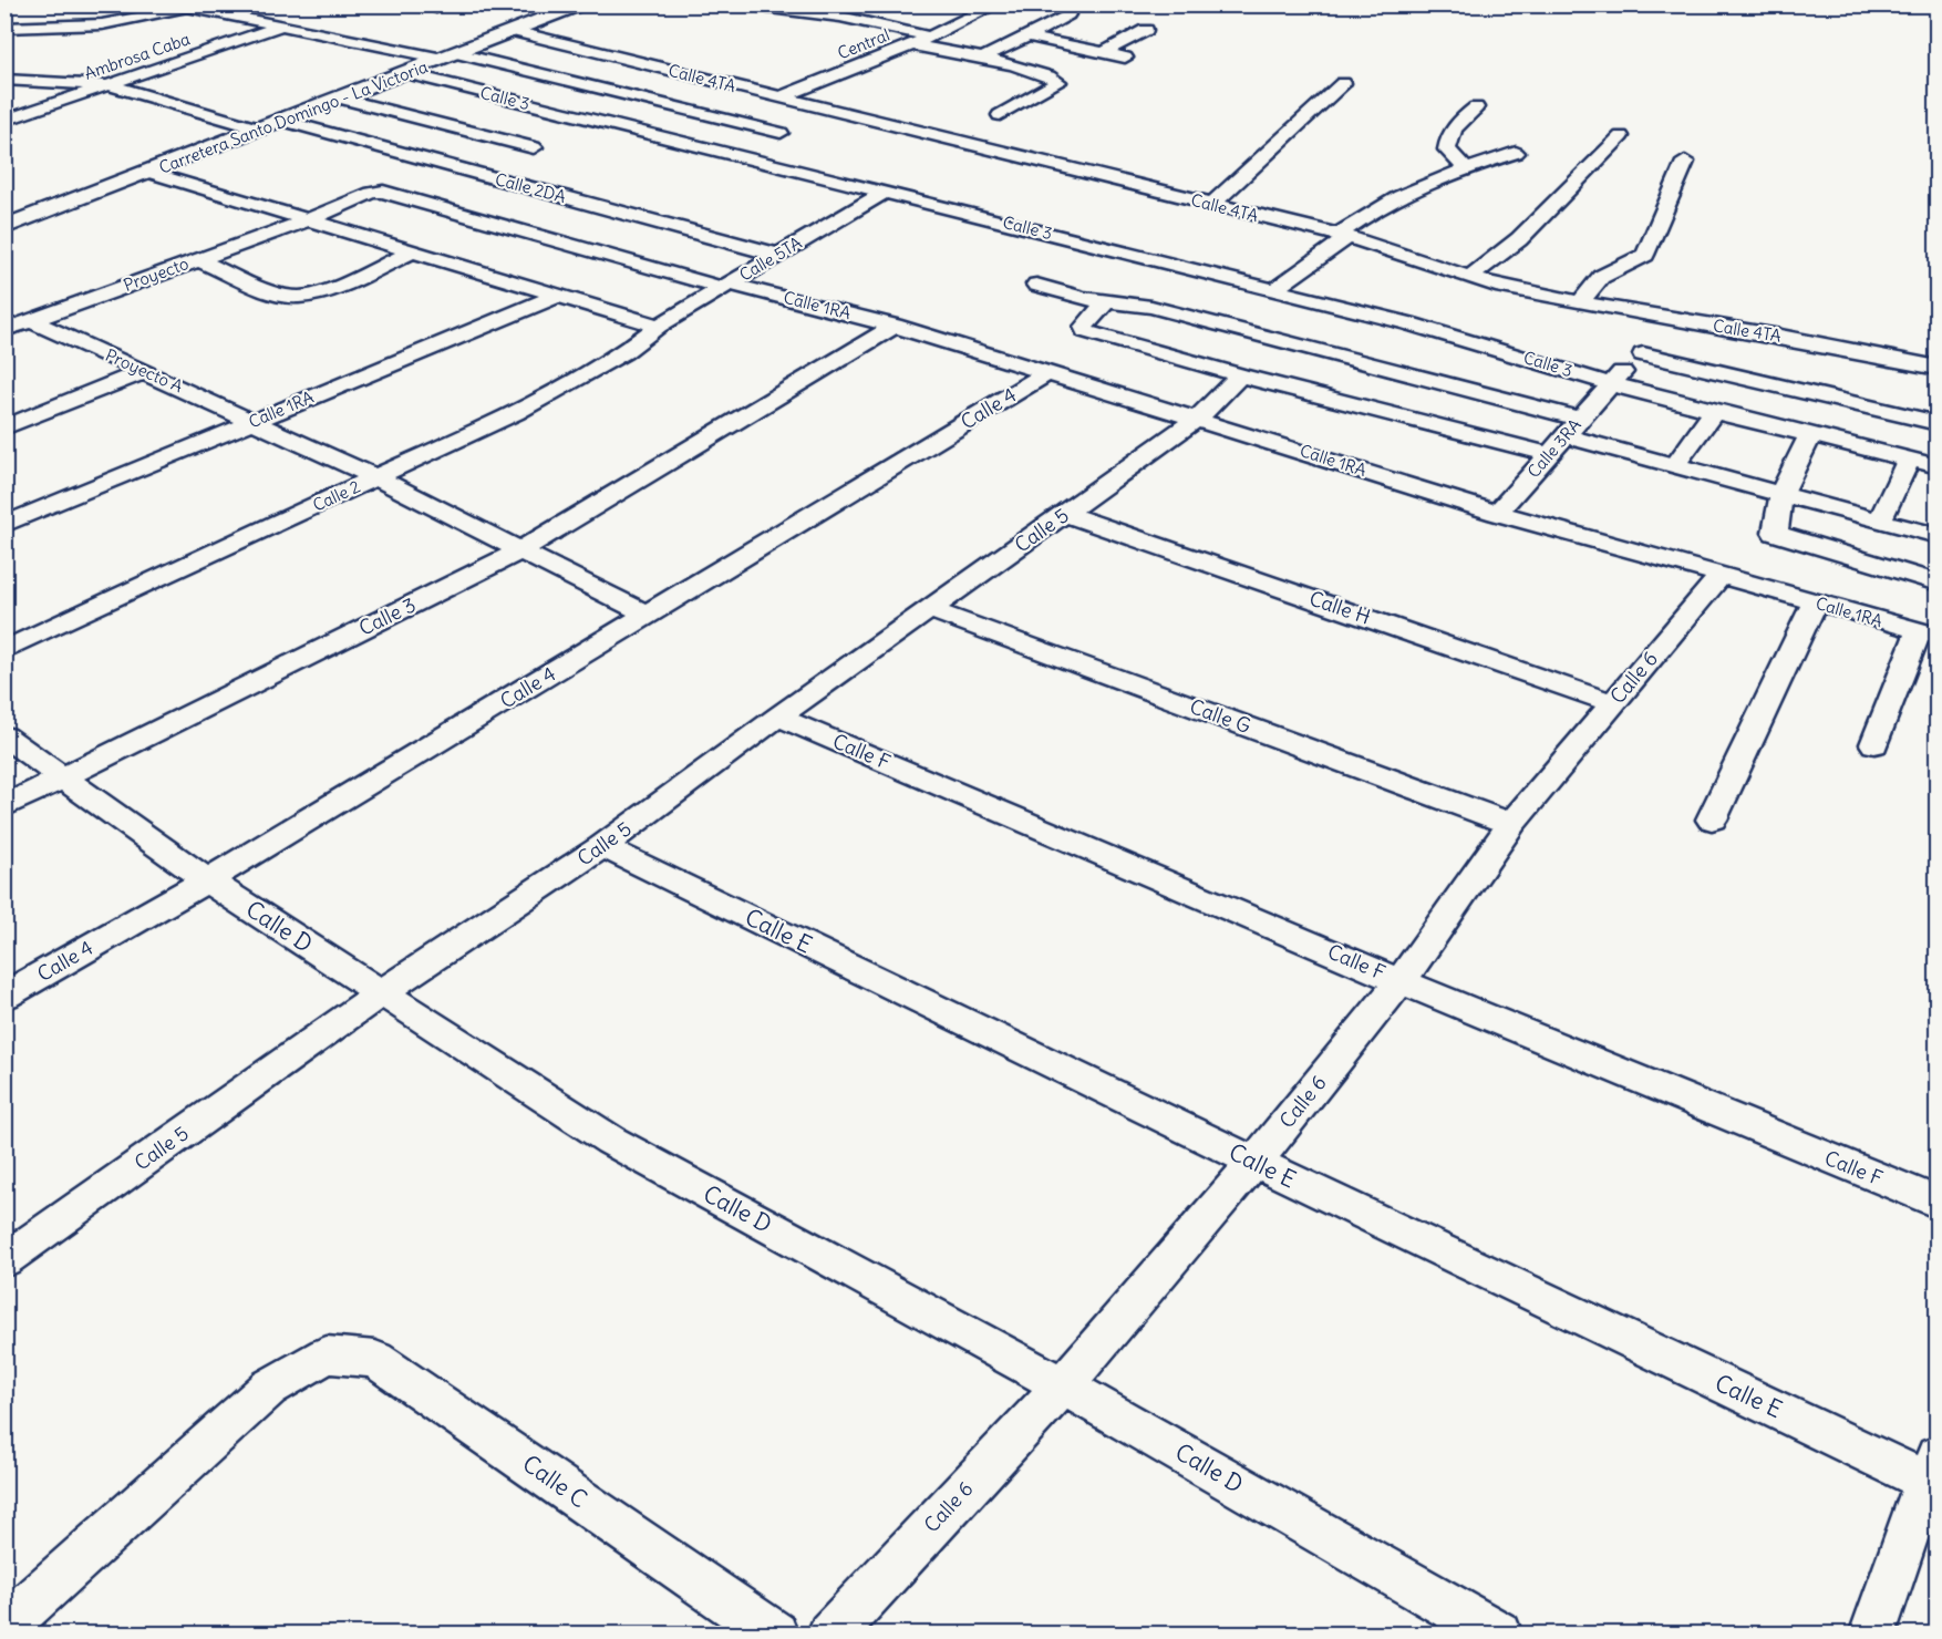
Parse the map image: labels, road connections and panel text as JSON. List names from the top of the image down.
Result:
{
  "streets": {
    "main road": ["Carretera Santo Domingo - La Victoria"],
    "street": [
      "Central",
      "Ambrosa Caba",
      "Calle 4TA",
      "Calle 3",
      "Calle 2DA",
      "Calle 5TA",
      "Proyecto",
      "Calle 1RA",
      "Proyecto A",
      "Calle 4",
      "Calle 3RA",
      "Calle 2",
      "Calle 5",
      "Calle H",
      "Calle 6",
      "Calle G",
      "Calle F",
      "Calle D",
      "Calle E",
      "Calle C"
    ]
  },
  "crossings": [
    ["Central", "Calle 4TA"],
    ["Calle 4TA", "Carretera Santo Domingo - La Victoria"],
    ["Calle 4TA", "Calle 3RA"],
    ["Calle 3", "Carretera Santo Domingo - La Victoria"],
    ["Calle 3", "Calle 5TA"],
    ["Calle 3", "Calle 1RA"],
    ["Calle 3", "Proyecto A"],
    ["Calle 3", "Calle 3RA"],
    ["Calle 3", "Calle D"],
    ["Carretera Santo Domingo - La Victoria", "Calle 2DA"],
    ["Calle 2DA", "Calle 5TA"],
    ["Calle 5TA", "Proyecto"],
    ["Calle 5TA", "Calle 1RA"],
    ["Calle 5TA", "Calle 2"],
    ["Proyecto", "Calle 1RA"],
    ["Proyecto", "Proyecto A"],
    ["Calle 1RA", "Proyecto A"],
    ["Calle 1RA", "Calle 4"],
    ["Calle 1RA", "Calle 3RA"],
    ["Calle 1RA", "Calle 5"],
    ["Calle 1RA", "Calle 6"],
    ["Proyecto A", "Calle 4"],
    ["Proyecto A", "Calle 2"],
    ["Calle 4", "Calle D"],
    ["Calle 5", "Calle H"],
    ["Calle 5", "Calle G"],
    ["Calle 5", "Calle F"],
    ["Calle 5", "Calle D"],
    ["Calle 5", "Calle E"],
    ["Calle H", "Calle 6"],
    ["Calle 6", "Calle G"],
    ["Calle 6", "Calle F"],
    ["Calle 6", "Calle D"],
    ["Calle 6", "Calle E"]
  ]
}
